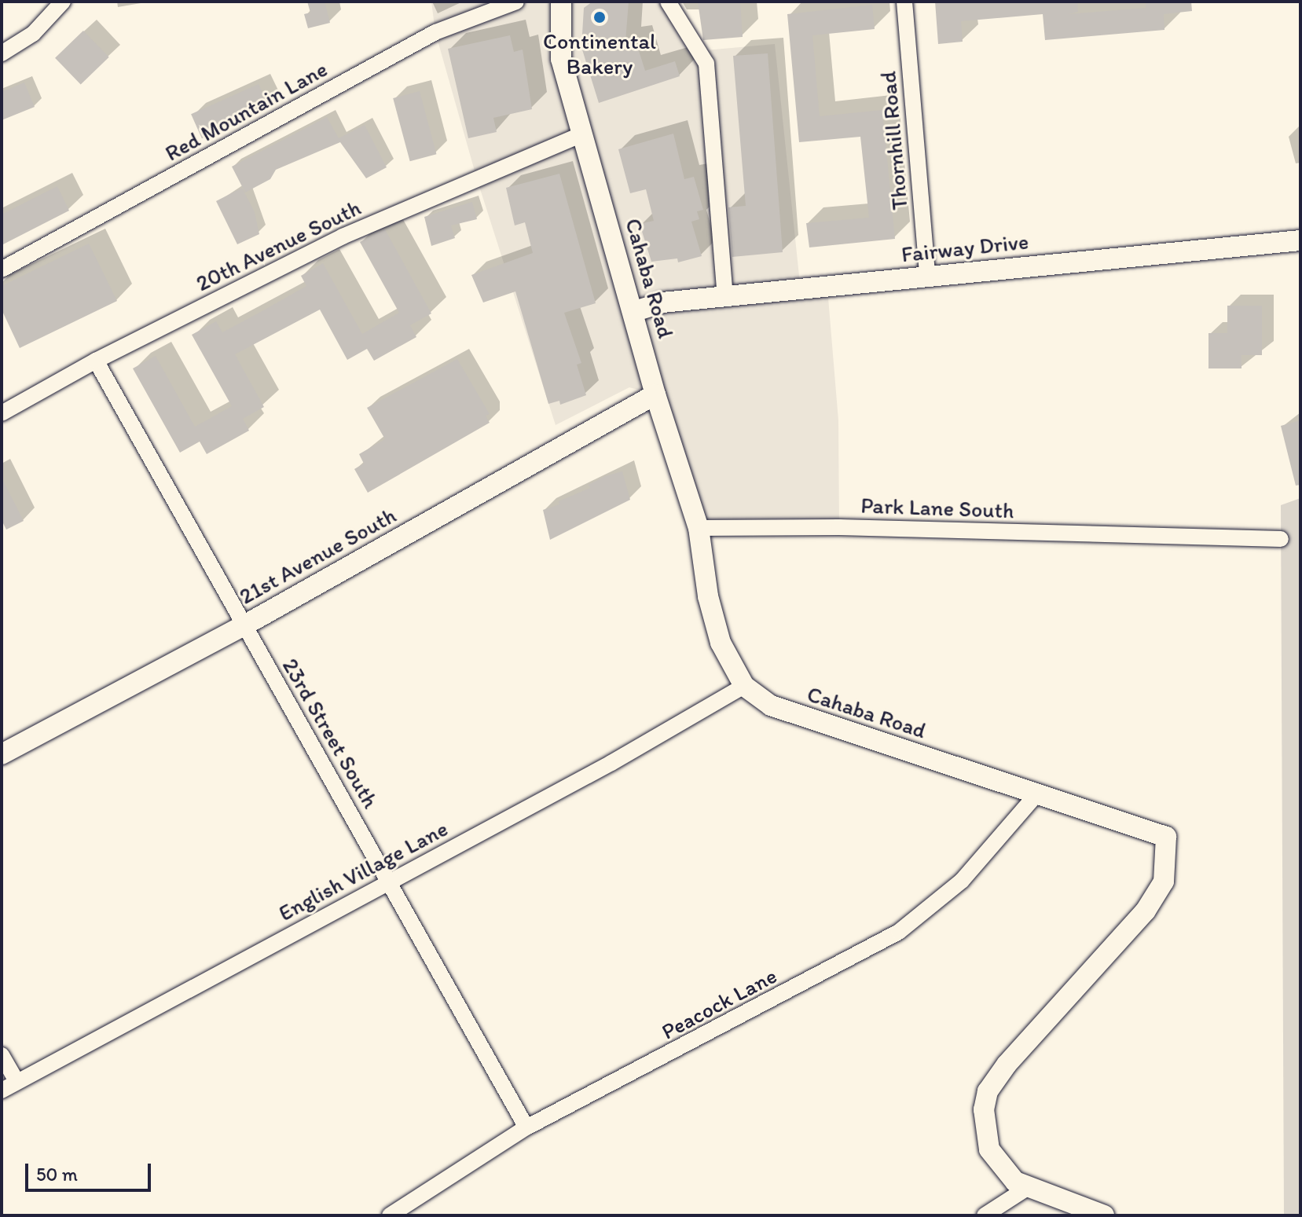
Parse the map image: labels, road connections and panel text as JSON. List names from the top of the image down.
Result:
{
  "streets": {
    "street": [
      "Red Mountain Lane",
      "Thornhill Road",
      "20th Avenue South",
      "Fairway Drive",
      "Cahaba Road",
      "Park Lane South",
      "21st Avenue South",
      "23rd Street South",
      "English Village Lane",
      "Peacock Lane"
    ]
  },
  "crossings": [
    ["Thornhill Road", "Fairway Drive"],
    ["20th Avenue South", "Cahaba Road"],
    ["20th Avenue South", "23rd Street South"],
    ["Fairway Drive", "Cahaba Road"],
    ["Cahaba Road", "Park Lane South"],
    ["Cahaba Road", "21st Avenue South"],
    ["Cahaba Road", "English Village Lane"],
    ["Cahaba Road", "Peacock Lane"],
    ["21st Avenue South", "23rd Street South"],
    ["23rd Street South", "English Village Lane"],
    ["23rd Street South", "Peacock Lane"]
  ],
  "places": ["Continental Bakery"],
  "scale_bar": "50 m"
}
